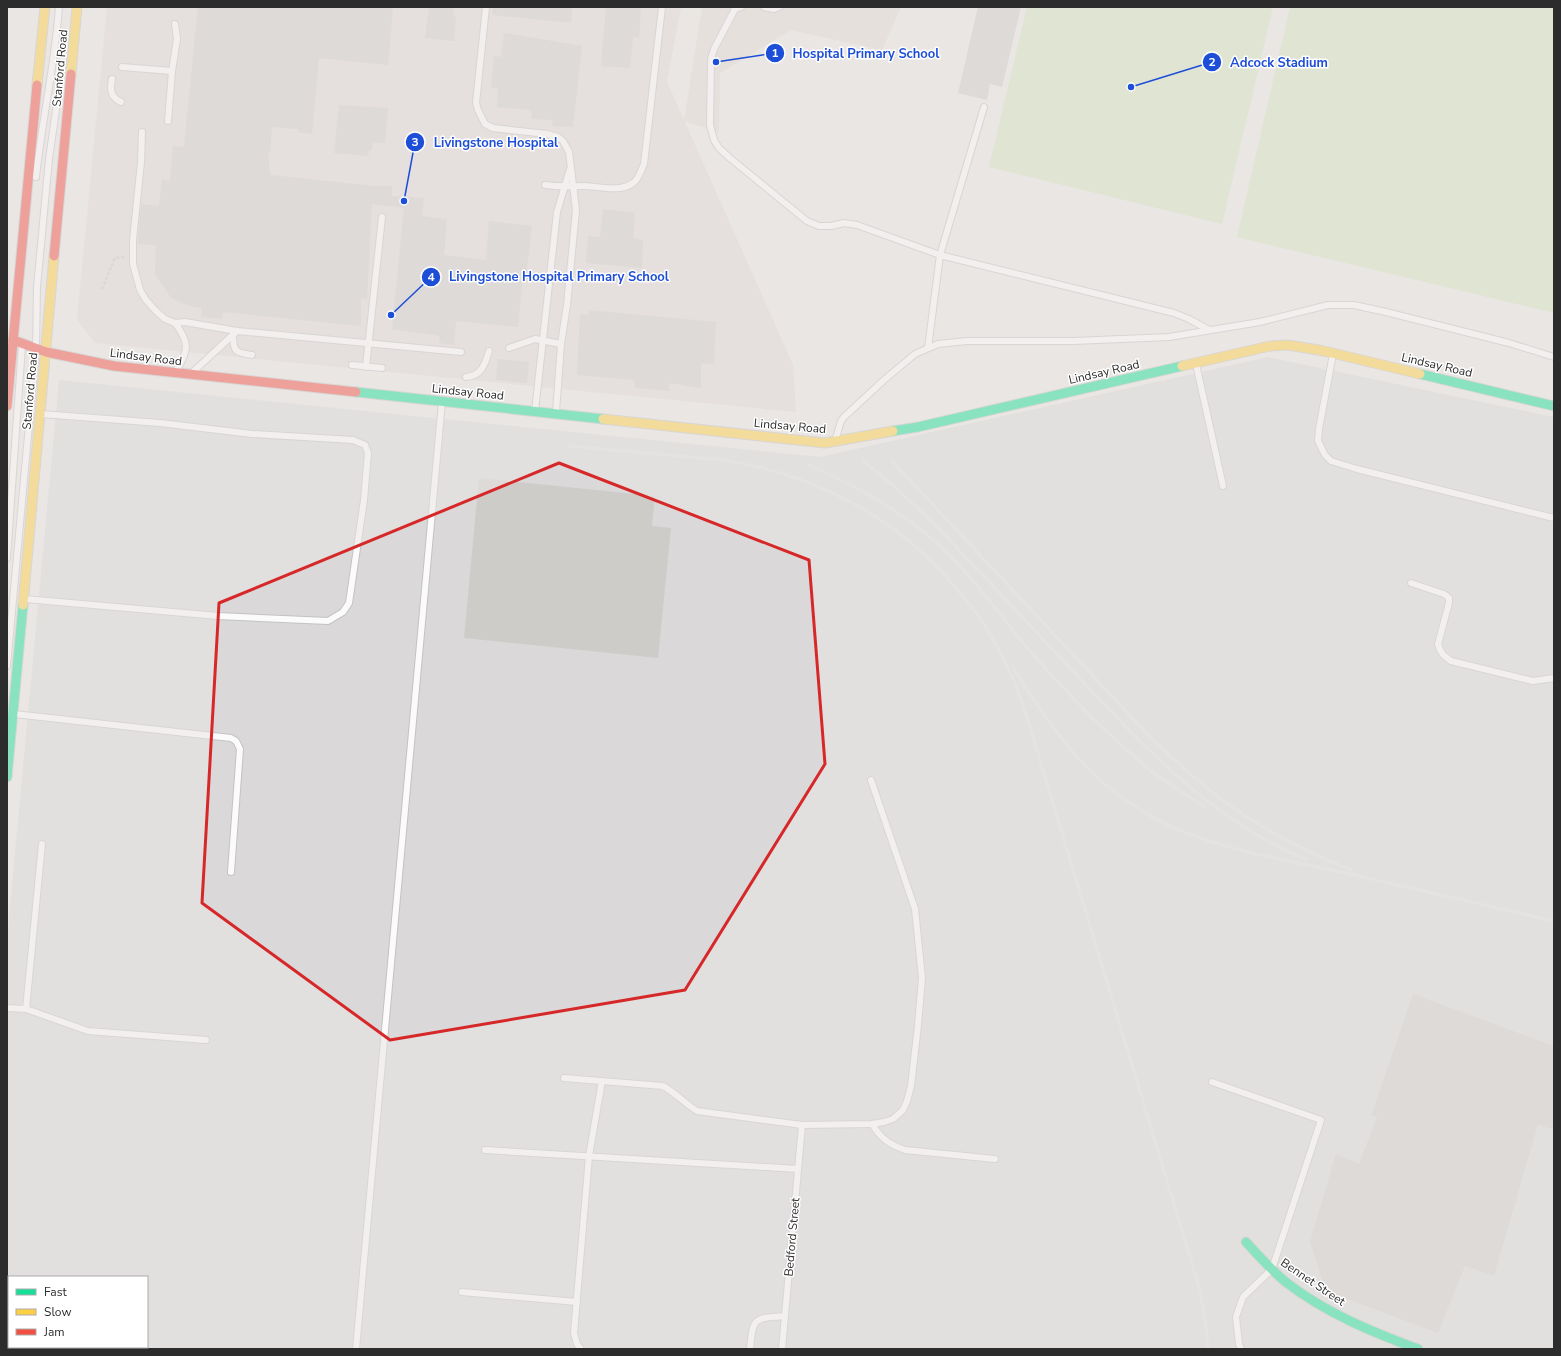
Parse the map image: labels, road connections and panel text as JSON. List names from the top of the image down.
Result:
{
  "streets": {
    "street": ["Stanford Road", "Lindsay Road", "Bennet Street"],
    "lane": ["Bedford Street"]
  },
  "crossings": [
    ["Stanford Road", "Lindsay Road"]
  ],
  "places": [
    "Hospital Primary School",
    "Adcock Stadium",
    "Livingstone Hospital",
    "Livingstone Hospital Primary School"
  ],
  "legend": ["Fast", "Slow", "Jam"]
}
